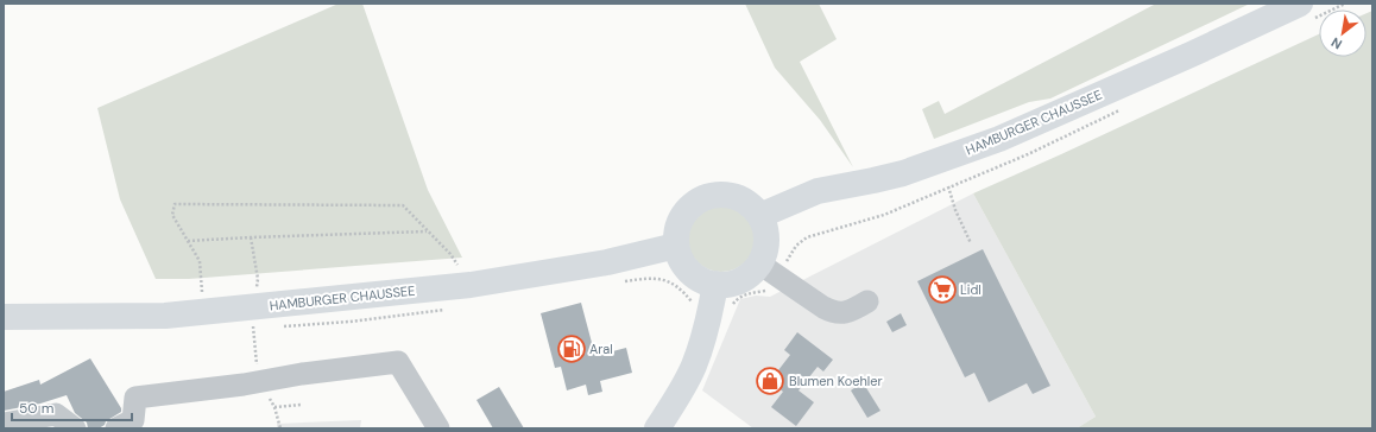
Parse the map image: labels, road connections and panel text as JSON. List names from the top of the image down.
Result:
{
  "streets": {
    "main road": ["HAMBURGER CHAUSSEE"]
  },
  "places": {
    "supermarket": ["Lidl"],
    "fuel station": ["Aral"],
    "shop": ["Blumen Koehler"]
  },
  "scale_bar": "50 m",
  "north": "bottom left"
}
